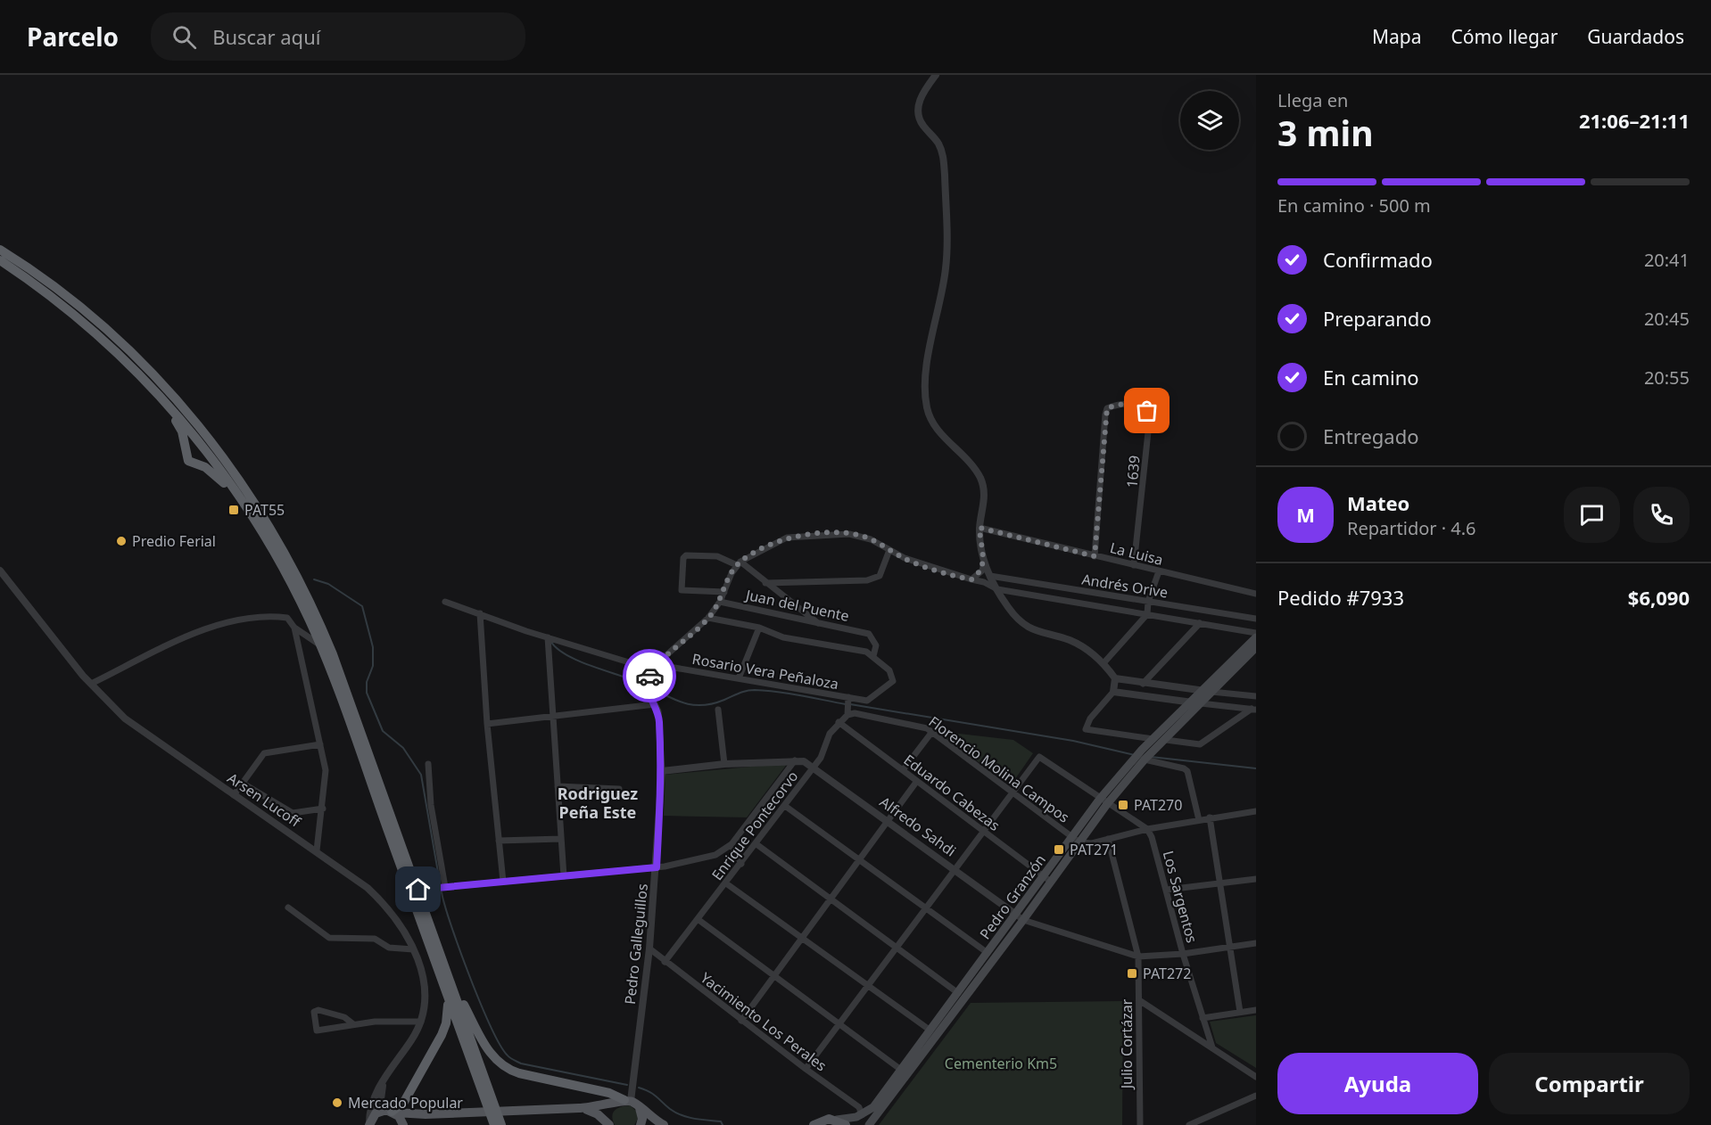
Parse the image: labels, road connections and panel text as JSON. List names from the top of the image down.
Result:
{
  "streets": {
    "main road": ["Pedro Granzón"],
    "street": [
      "1639",
      "La Luisa",
      "Andrés Orive",
      "Juan del Puente",
      "Rosario Vera Peñaloza",
      "Florencio Molina Campos",
      "Eduardo Cabezas",
      "Arsen Lucoff",
      "Enrique Pontecorvo",
      "Alfredo Sahdi",
      "Los Sargentos",
      "Pedro Galleguillos",
      "Yacimiento Los Perales",
      "Julio Cortázar"
    ]
  },
  "crossings": [
    ["1639", "La Luisa"],
    ["Juan del Puente", "Rosario Vera Peñaloza"],
    ["Rosario Vera Peñaloza", "Pedro Galleguillos"],
    ["Florencio Molina Campos", "Enrique Pontecorvo"],
    ["Florencio Molina Campos", "Pedro Granzón"],
    ["Eduardo Cabezas", "Enrique Pontecorvo"],
    ["Eduardo Cabezas", "Pedro Granzón"],
    ["Enrique Pontecorvo", "Alfredo Sahdi"],
    ["Enrique Pontecorvo", "Yacimiento Los Perales"],
    ["Alfredo Sahdi", "Pedro Granzón"],
    ["Pedro Granzón", "Yacimiento Los Perales"],
    ["Pedro Galleguillos", "Yacimiento Los Perales"]
  ],
  "districts": ["Rodriguez Peña Este"],
  "parks": ["Cementerio Km5"],
  "places": {
    "transit": [
      "PAT55",
      "PAT270",
      "PAT271",
      "PAT272"
    ],
    "other": ["Predio Ferial", "Mercado Popular"]
  },
  "page": {
    "header": "Parcelo",
    "search": "Buscar aquí",
    "nav": ["Mapa", "Cómo llegar", "Guardados"],
    "heading": ["3 min", "Llega en", "21:06–21:11"],
    "panel": [
      "Mateo",
      "Repartidor · 4.6",
      "Pedido #7933",
      "$6,090"
    ],
    "bar": "En camino · 500 m",
    "list": [
      ["Confirmado", "20:41"],
      ["Preparando", "20:45"],
      ["En camino", "20:55"],
      "Entregado"
    ],
    "round": "M",
    "buttons": ["Ayuda", "Compartir"]
  }
}
